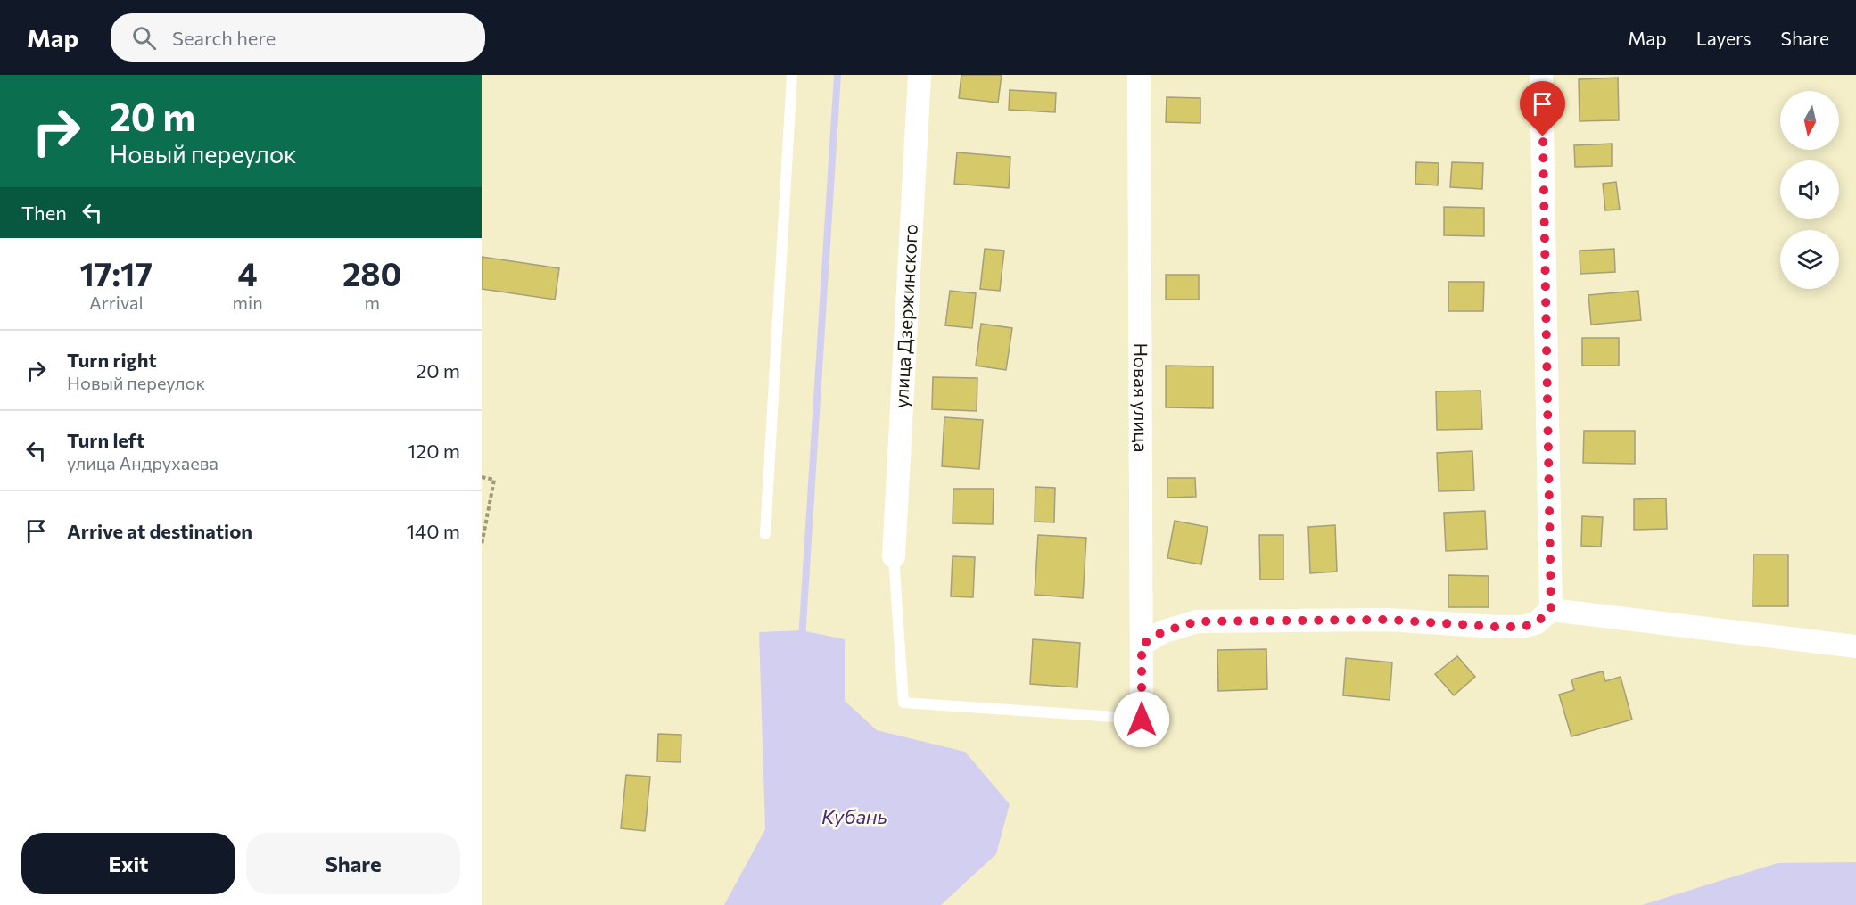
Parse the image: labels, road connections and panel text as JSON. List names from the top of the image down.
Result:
{
  "streets": {
    "street": ["улица Дзержинского", "Новая улица"]
  },
  "water": ["Кубань"],
  "north": "bottom",
  "page": {
    "header": "Map",
    "search": "Search here",
    "nav": ["Map", "Layers", "Share"],
    "turn": ["20 m", "Новый переулок"],
    "then": "Then",
    "eta": [
      "17:17",
      "Arrival",
      "4",
      "min",
      "280",
      "m"
    ],
    "list": [
      {
        "name": "Turn right",
        "note": "Новый переулок",
        "value": "20 m"
      },
      {
        "name": "Turn left",
        "note": "улица Андрухаева",
        "value": "120 m"
      },
      {
        "name": "Arrive at destination",
        "value": "140 m"
      }
    ],
    "buttons": ["Exit", "Share"]
  }
}
